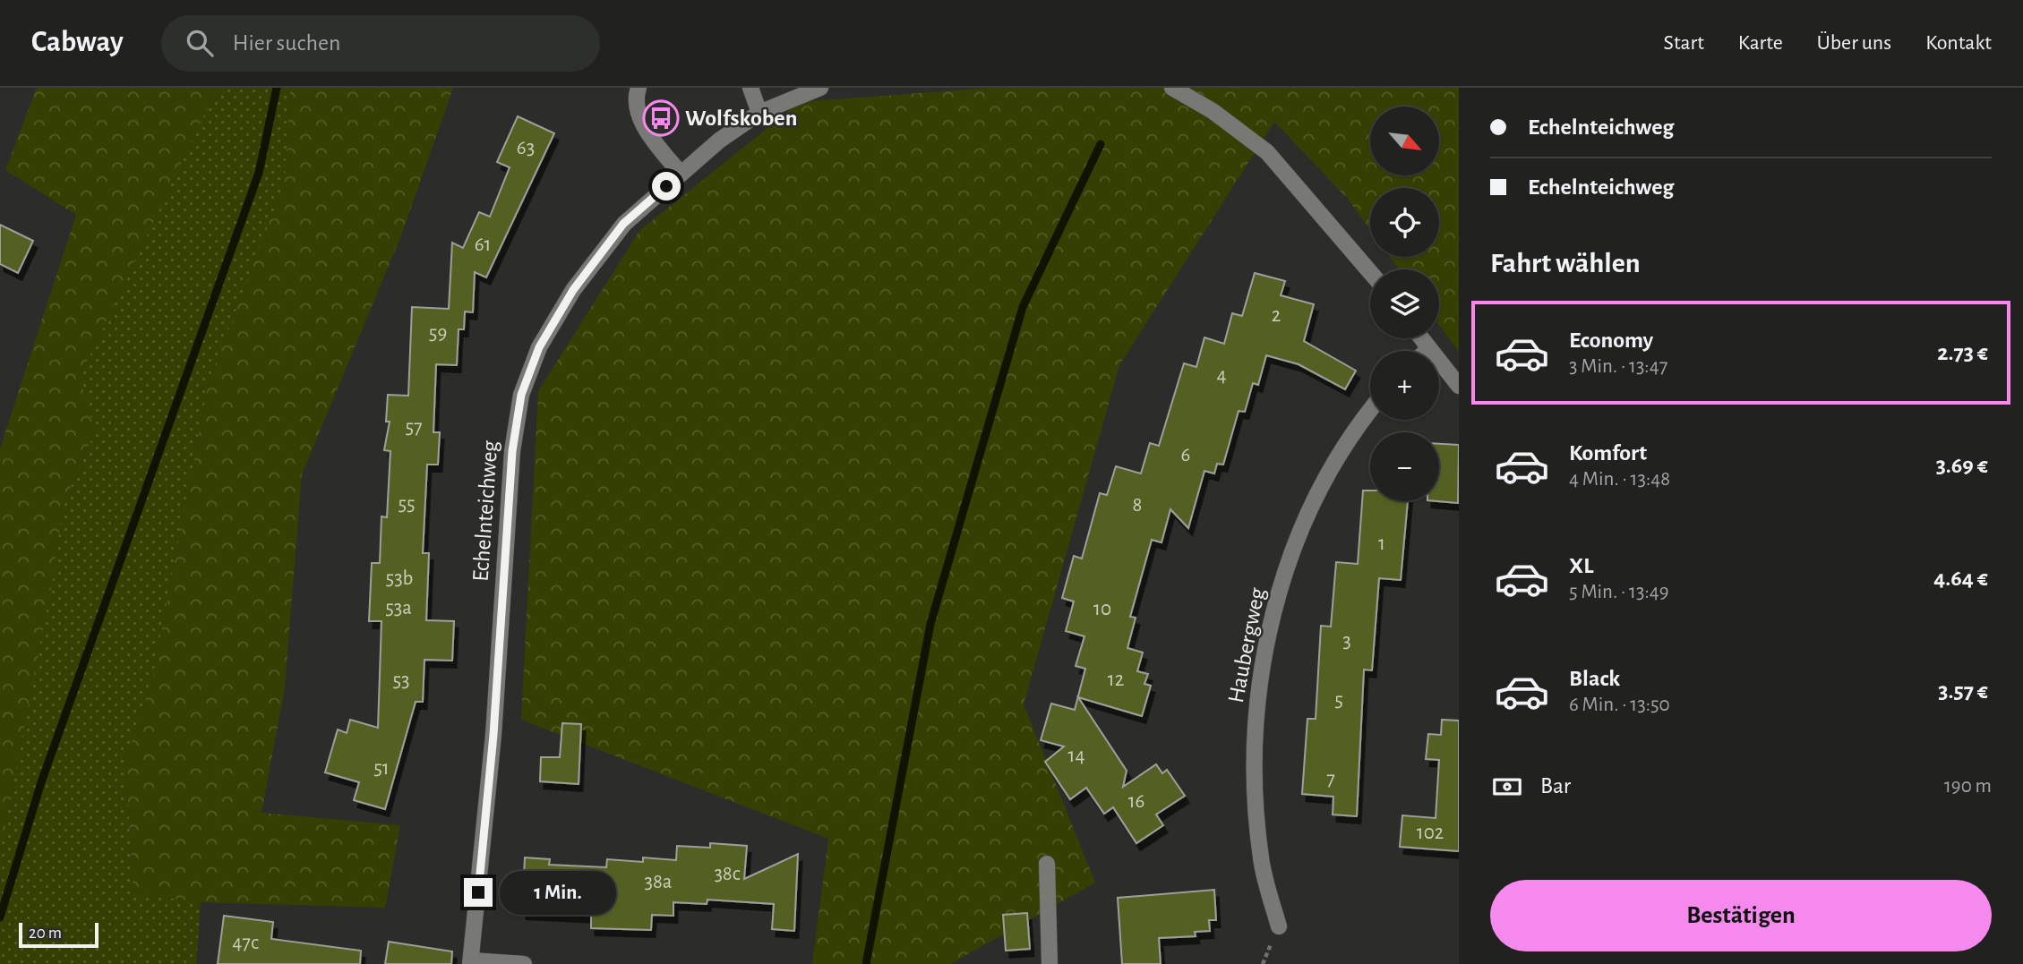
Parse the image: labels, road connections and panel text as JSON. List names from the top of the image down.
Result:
{
  "streets": {
    "street": ["Echelnteichweg", "Haubergweg"]
  },
  "places": {
    "bus stop": ["Wolfskoben"]
  },
  "house_numbers": [
    "63",
    "61",
    "2",
    "59",
    "4",
    "57",
    "6",
    "55",
    "8",
    "1",
    "53b",
    "53a",
    "10",
    "3",
    "12",
    "53",
    "5",
    "14",
    "51",
    "7",
    "16",
    "102",
    "38c",
    "38a",
    "47c"
  ],
  "scale_bar": "20 m",
  "north": "bottom right",
  "page": {
    "header": "Cabway",
    "search": "Hier suchen",
    "nav": [
      "Start",
      "Karte",
      "Über uns",
      "Kontakt"
    ],
    "banner": ["Echelnteichweg", "Echelnteichweg"],
    "map_buttons": ["+", "−"],
    "heading": "Fahrt wählen",
    "list": [
      {
        "name": "Economy",
        "note": "3 Min. · 13:47",
        "value": "2.73 €"
      },
      {
        "name": "Komfort",
        "note": "4 Min. · 13:48",
        "value": "3.69 €"
      },
      {
        "name": "XL",
        "note": "5 Min. · 13:49",
        "value": "4.64 €"
      },
      {
        "name": "Black",
        "note": "6 Min. · 13:50",
        "value": "3.57 €"
      }
    ],
    "pay": ["Bar", "190 m"],
    "buttons": "Bestätigen",
    "bubble": "1 Min.",
    "scale": "20 m"
  }
}
